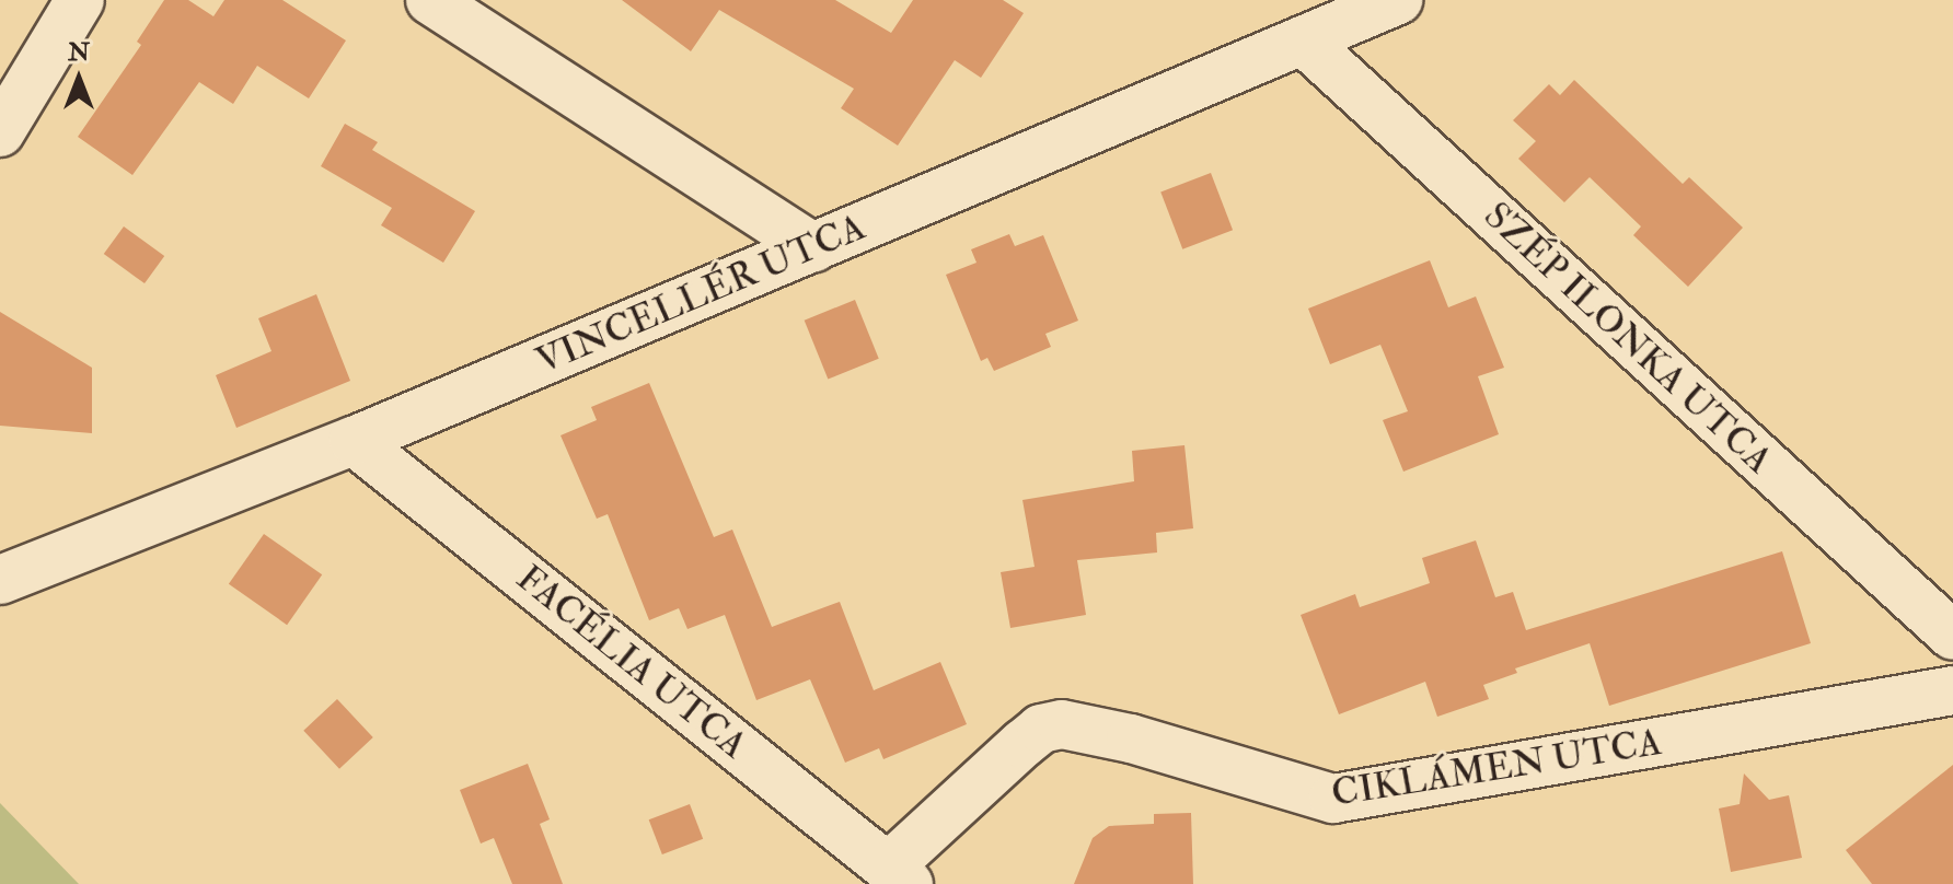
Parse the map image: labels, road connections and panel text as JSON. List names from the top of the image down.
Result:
{
  "streets": {
    "street": [
      "VINCELLÉR UTCA",
      "SZÉP ILONKA UTCA",
      "FACÉLIA UTCA",
      "CIKLÁMEN UTCA"
    ]
  },
  "crossings": [
    ["VINCELLÉR UTCA", "SZÉP ILONKA UTCA"],
    ["VINCELLÉR UTCA", "FACÉLIA UTCA"],
    ["FACÉLIA UTCA", "CIKLÁMEN UTCA"]
  ],
  "north": "top"
}
